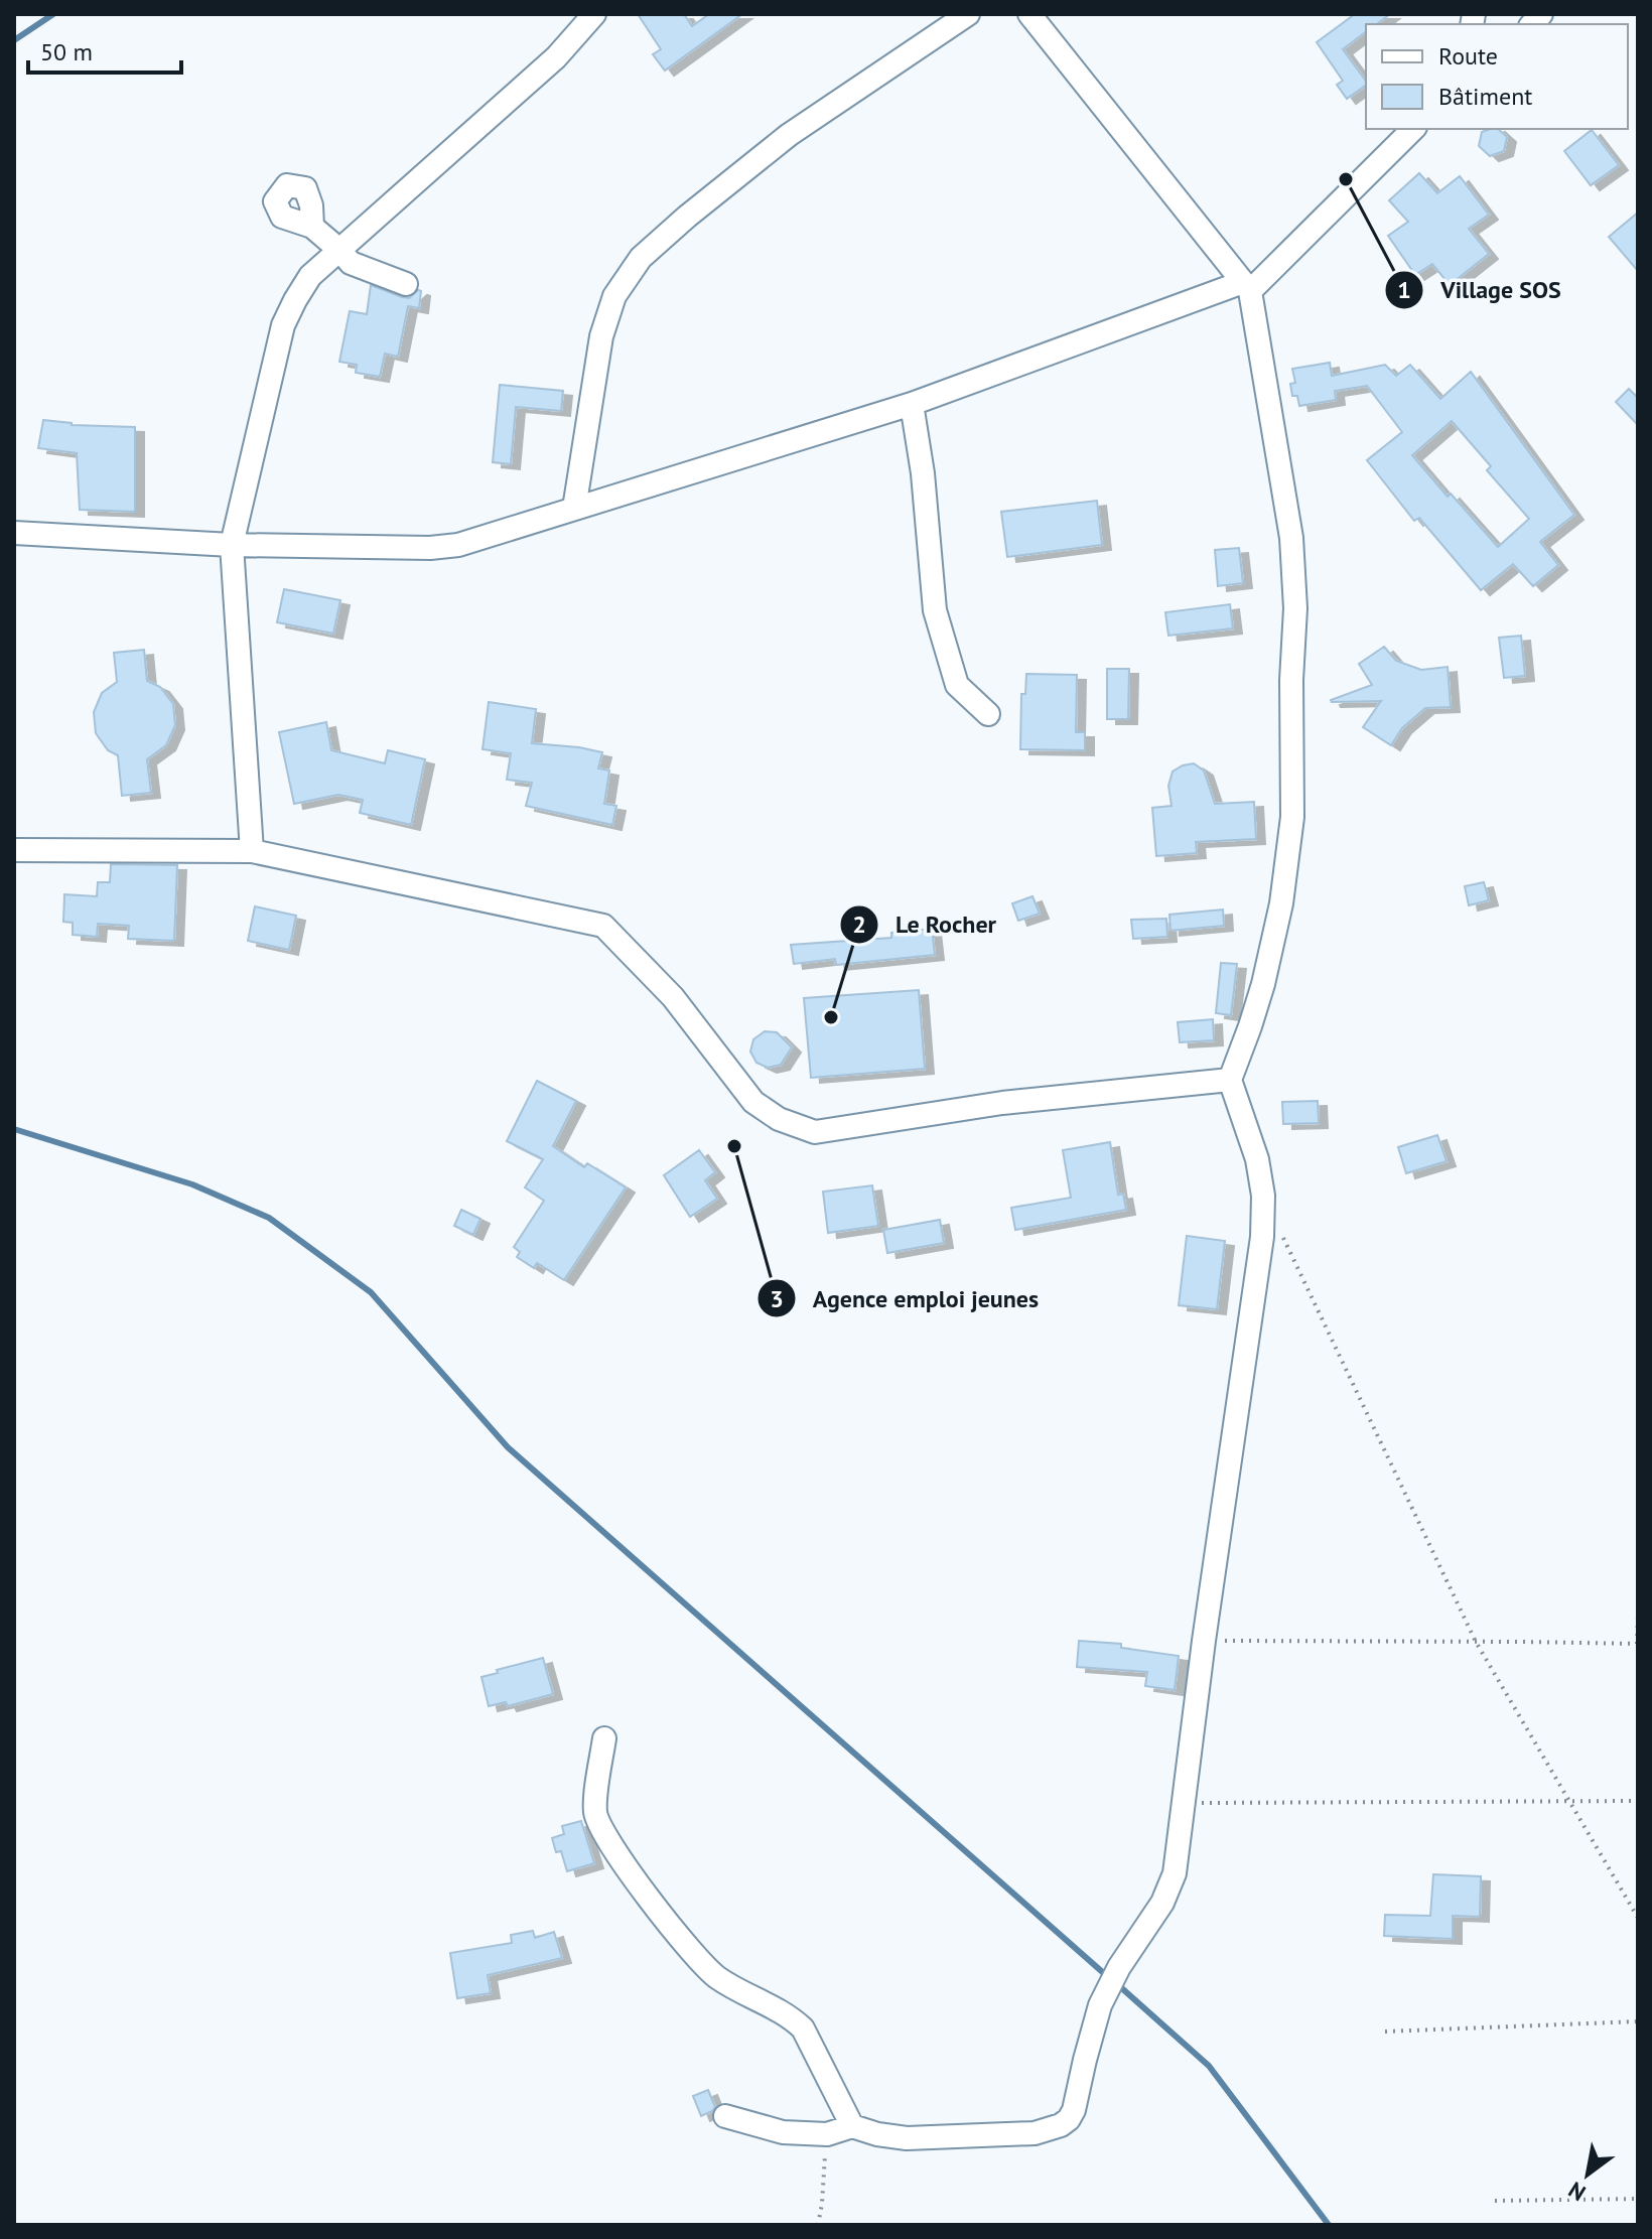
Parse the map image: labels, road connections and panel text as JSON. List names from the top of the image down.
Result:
{
  "places": ["Village SOS", "Le Rocher", "Agence emploi jeunes"],
  "legend": ["Route", "Bâtiment"],
  "scale_bar": "50 m",
  "north": "bottom left"
}
